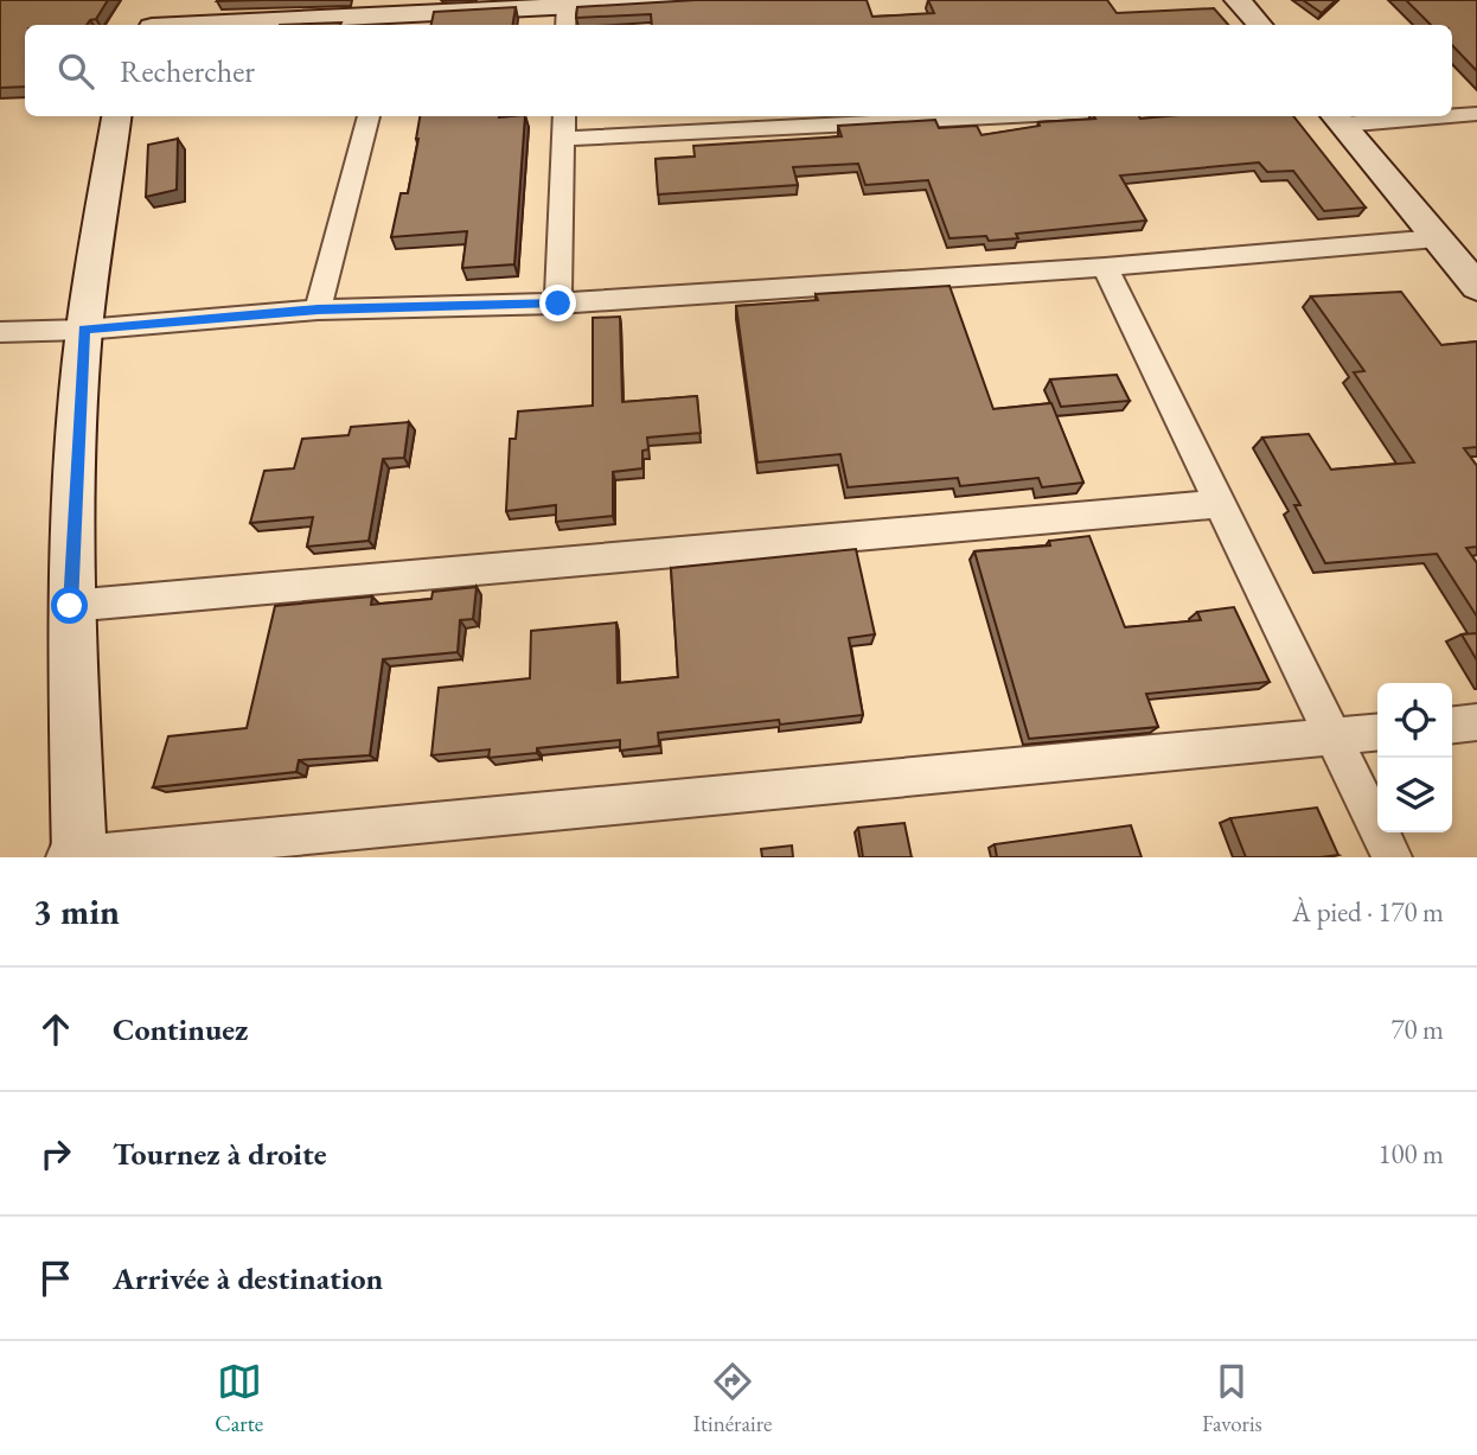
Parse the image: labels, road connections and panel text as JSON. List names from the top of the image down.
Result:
{
  "page": {
    "search": "Rechercher",
    "heading": ["3 min", "À pied · 170 m"],
    "list": [
      ["Continuez", "70 m"],
      ["Tournez à droite", "100 m"],
      "Arrivée à destination"
    ],
    "nav": ["Carte", "Itinéraire", "Favoris"]
  }
}
